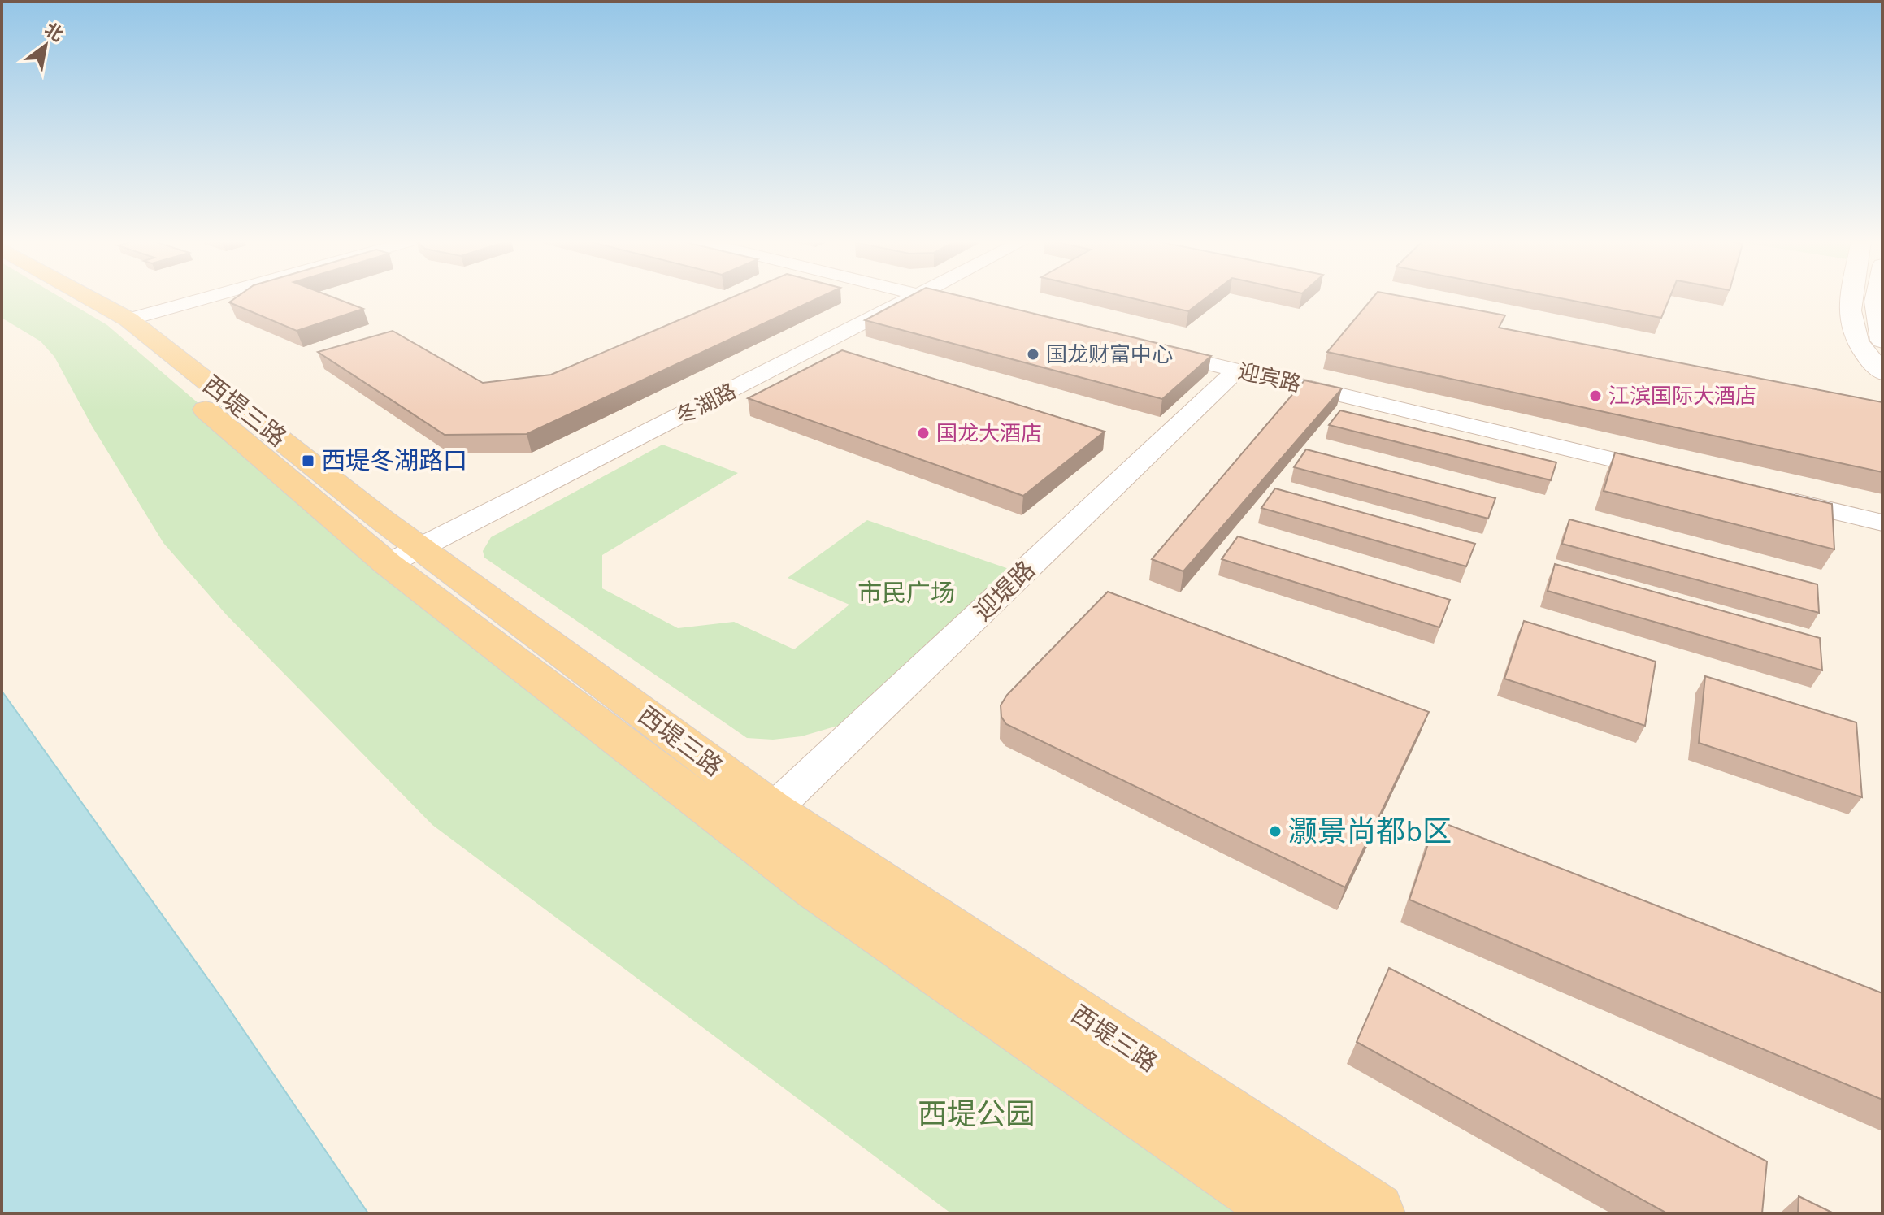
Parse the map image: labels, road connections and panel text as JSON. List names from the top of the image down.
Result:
{
  "streets": {
    "main road": ["西堤三路"],
    "street": ["迎宾路", "冬湖路", "迎堤路"]
  },
  "crossings": [
    ["迎宾路", "迎堤路"],
    ["冬湖路", "西堤三路"],
    ["西堤三路", "迎堤路"]
  ],
  "parks": ["市民广场", "西堤公园"],
  "places": {
    "other": [
      "国龙财富中心",
      "江滨国际大酒店",
      "国龙大酒店",
      "灏景尚都b区"
    ],
    "transit": ["西堤冬湖路口"]
  },
  "north": "top right"
}
